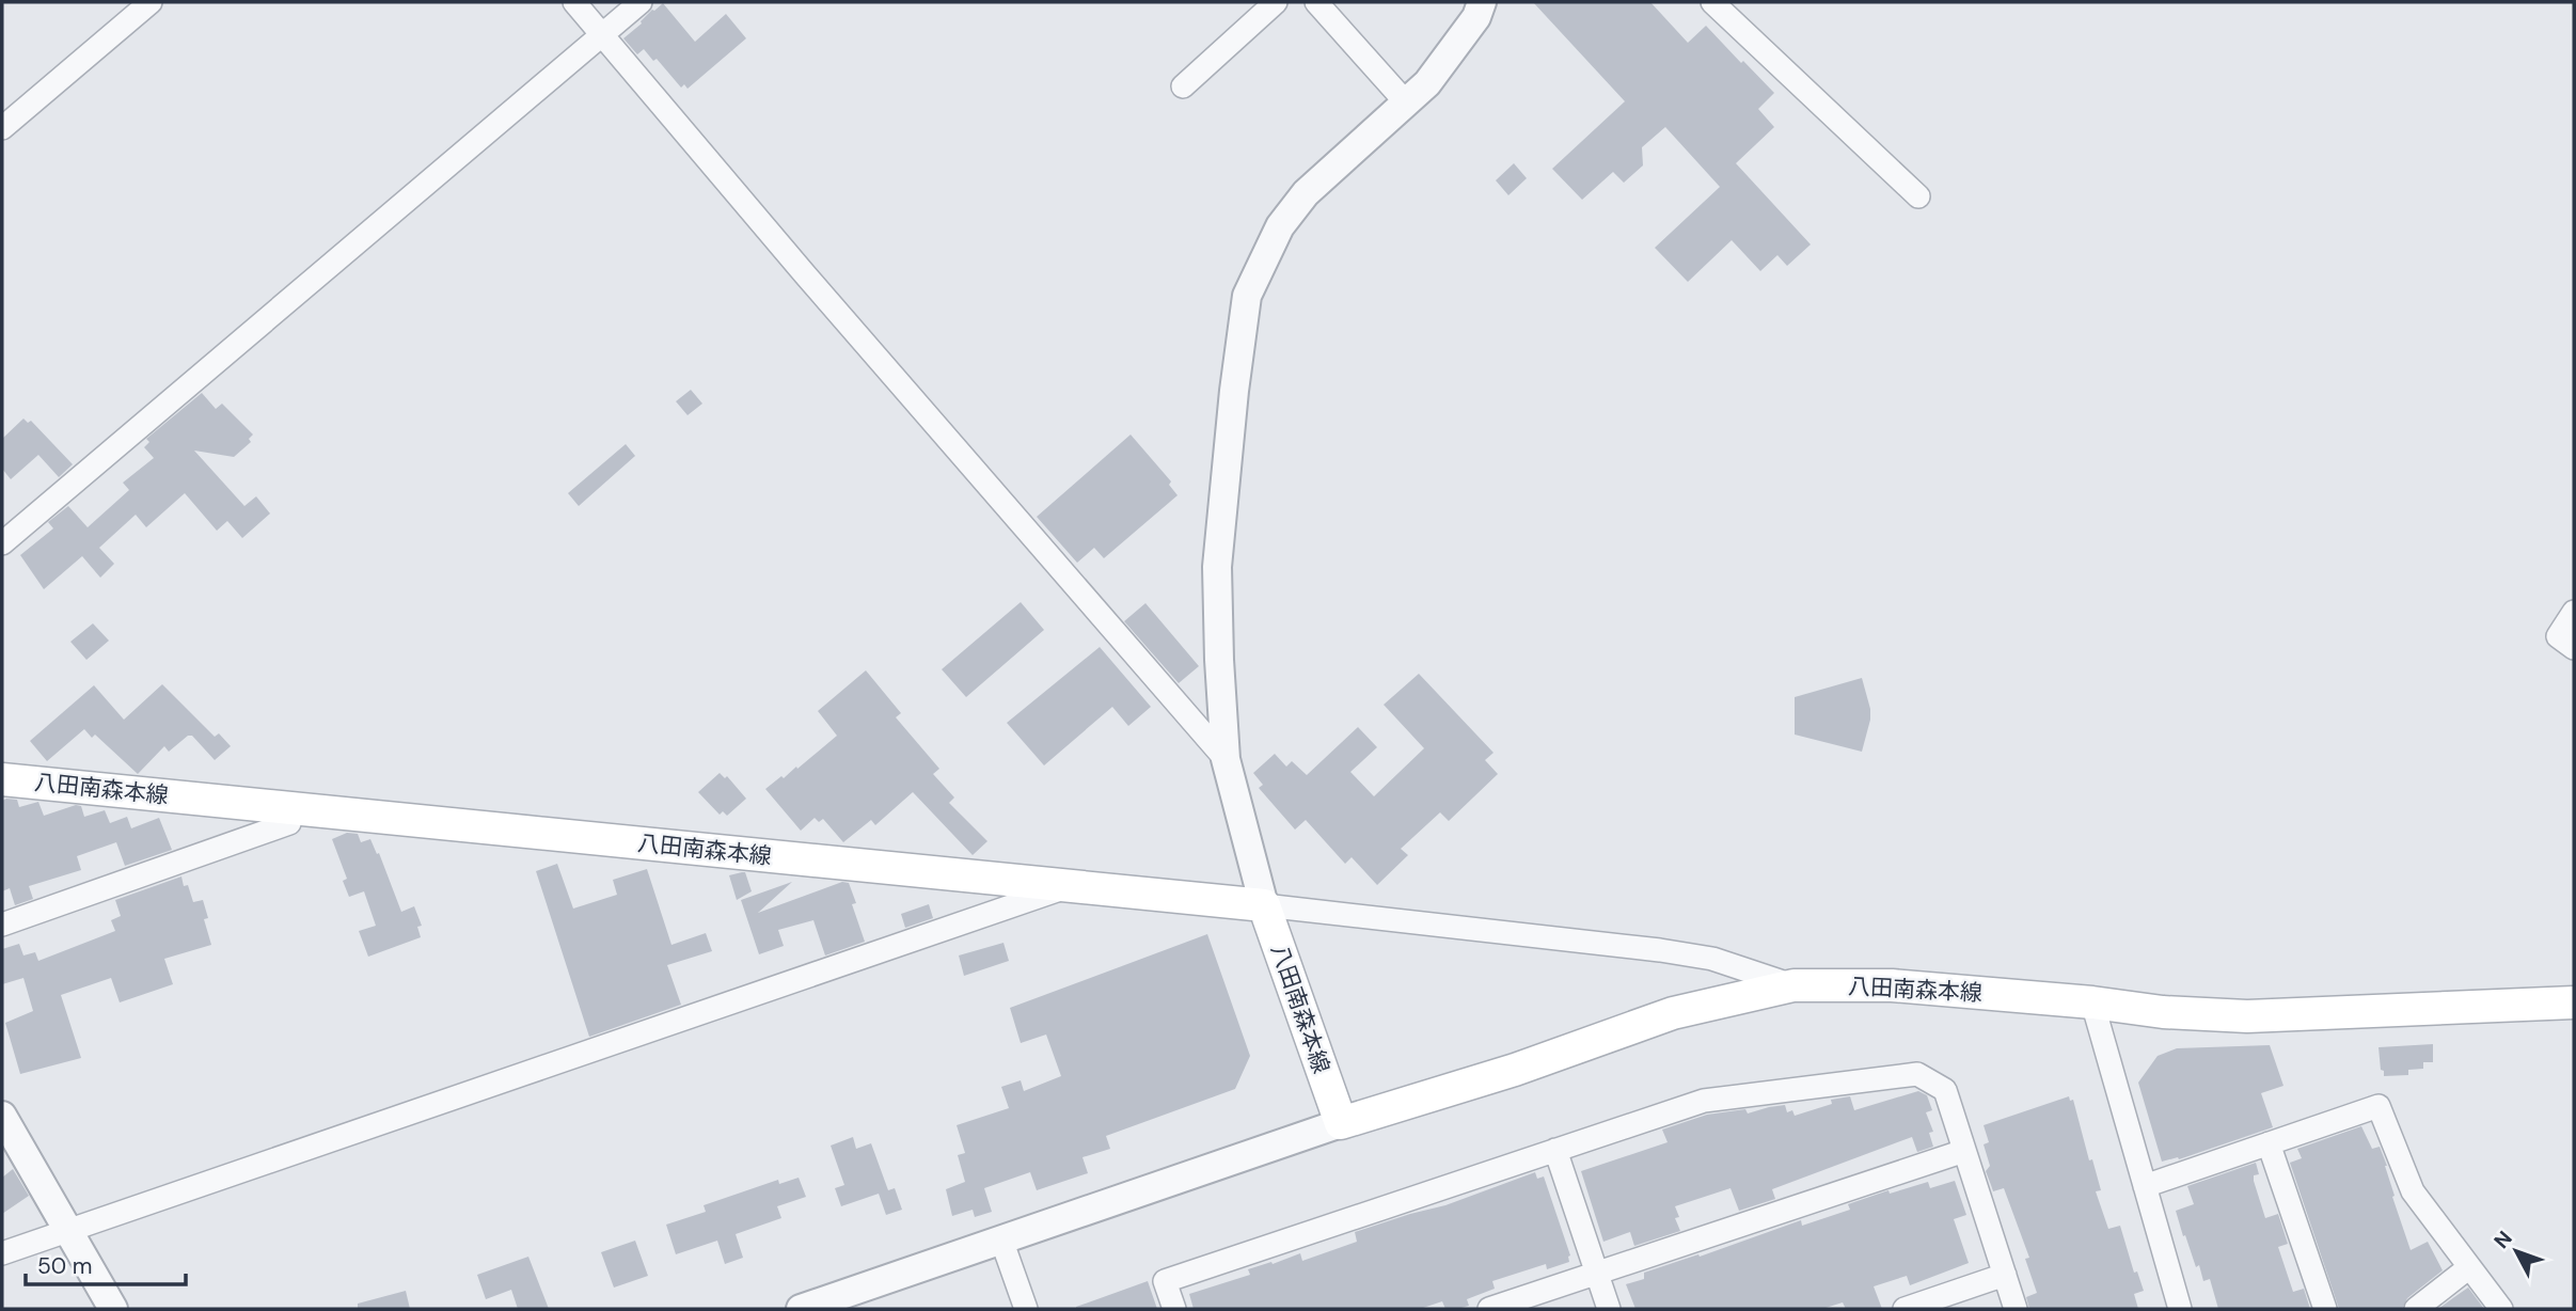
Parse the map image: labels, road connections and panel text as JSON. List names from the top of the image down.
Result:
{
  "streets": {
    "main road": ["八田南森本線"]
  },
  "scale_bar": "50 m",
  "north": "top left"
}
